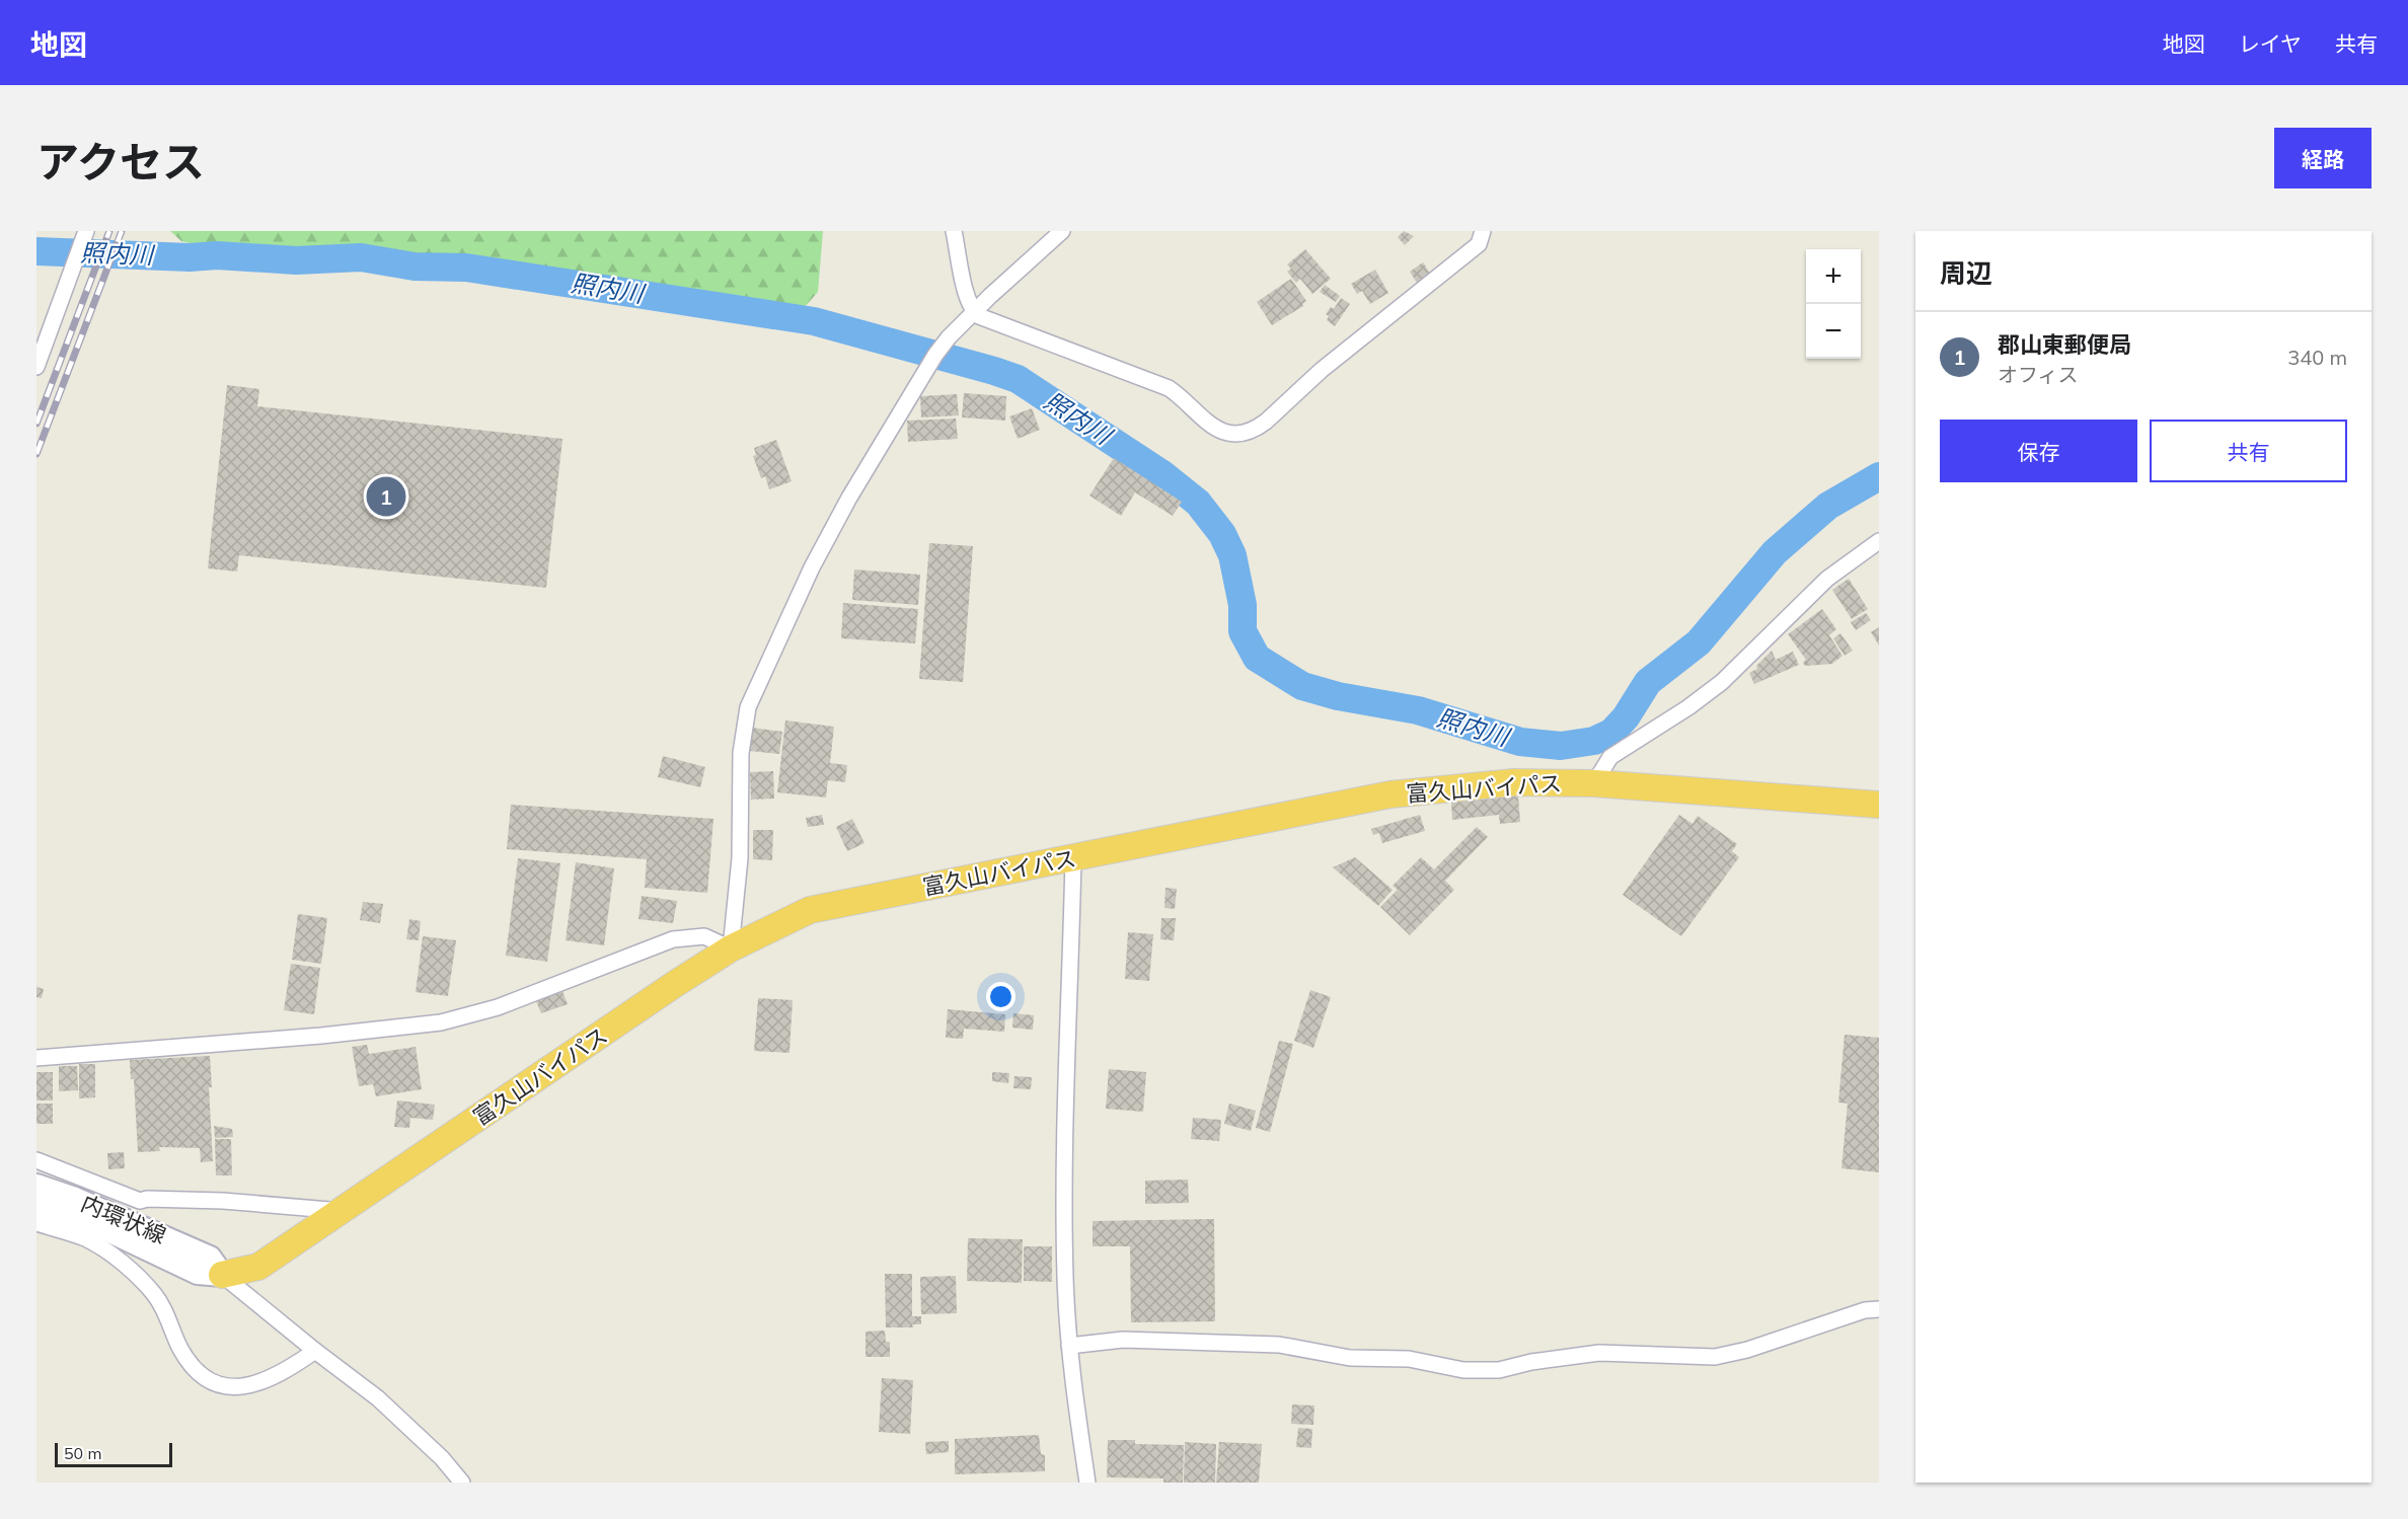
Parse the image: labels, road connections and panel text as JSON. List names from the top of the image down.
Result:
{
  "streets": {
    "highway": ["富久山バイパス"],
    "main road": ["内環状線"]
  },
  "crossings": [
    ["富久山バイパス", "内環状線"]
  ],
  "water": ["照内川"],
  "scale_bar": "50 m",
  "page": {
    "header": "地図",
    "nav": ["地図", "レイヤ", "共有"],
    "title": "アクセス",
    "buttons": [
      "経路",
      ["保存", "共有"]
    ],
    "heading": "周辺",
    "map_buttons": ["+", "−"],
    "list": [
      {
        "mark": "1",
        "name": "郡山東郵便局",
        "note": "オフィス",
        "value": "340 m"
      }
    ],
    "pins": "1",
    "scale": "50 m"
  }
}
